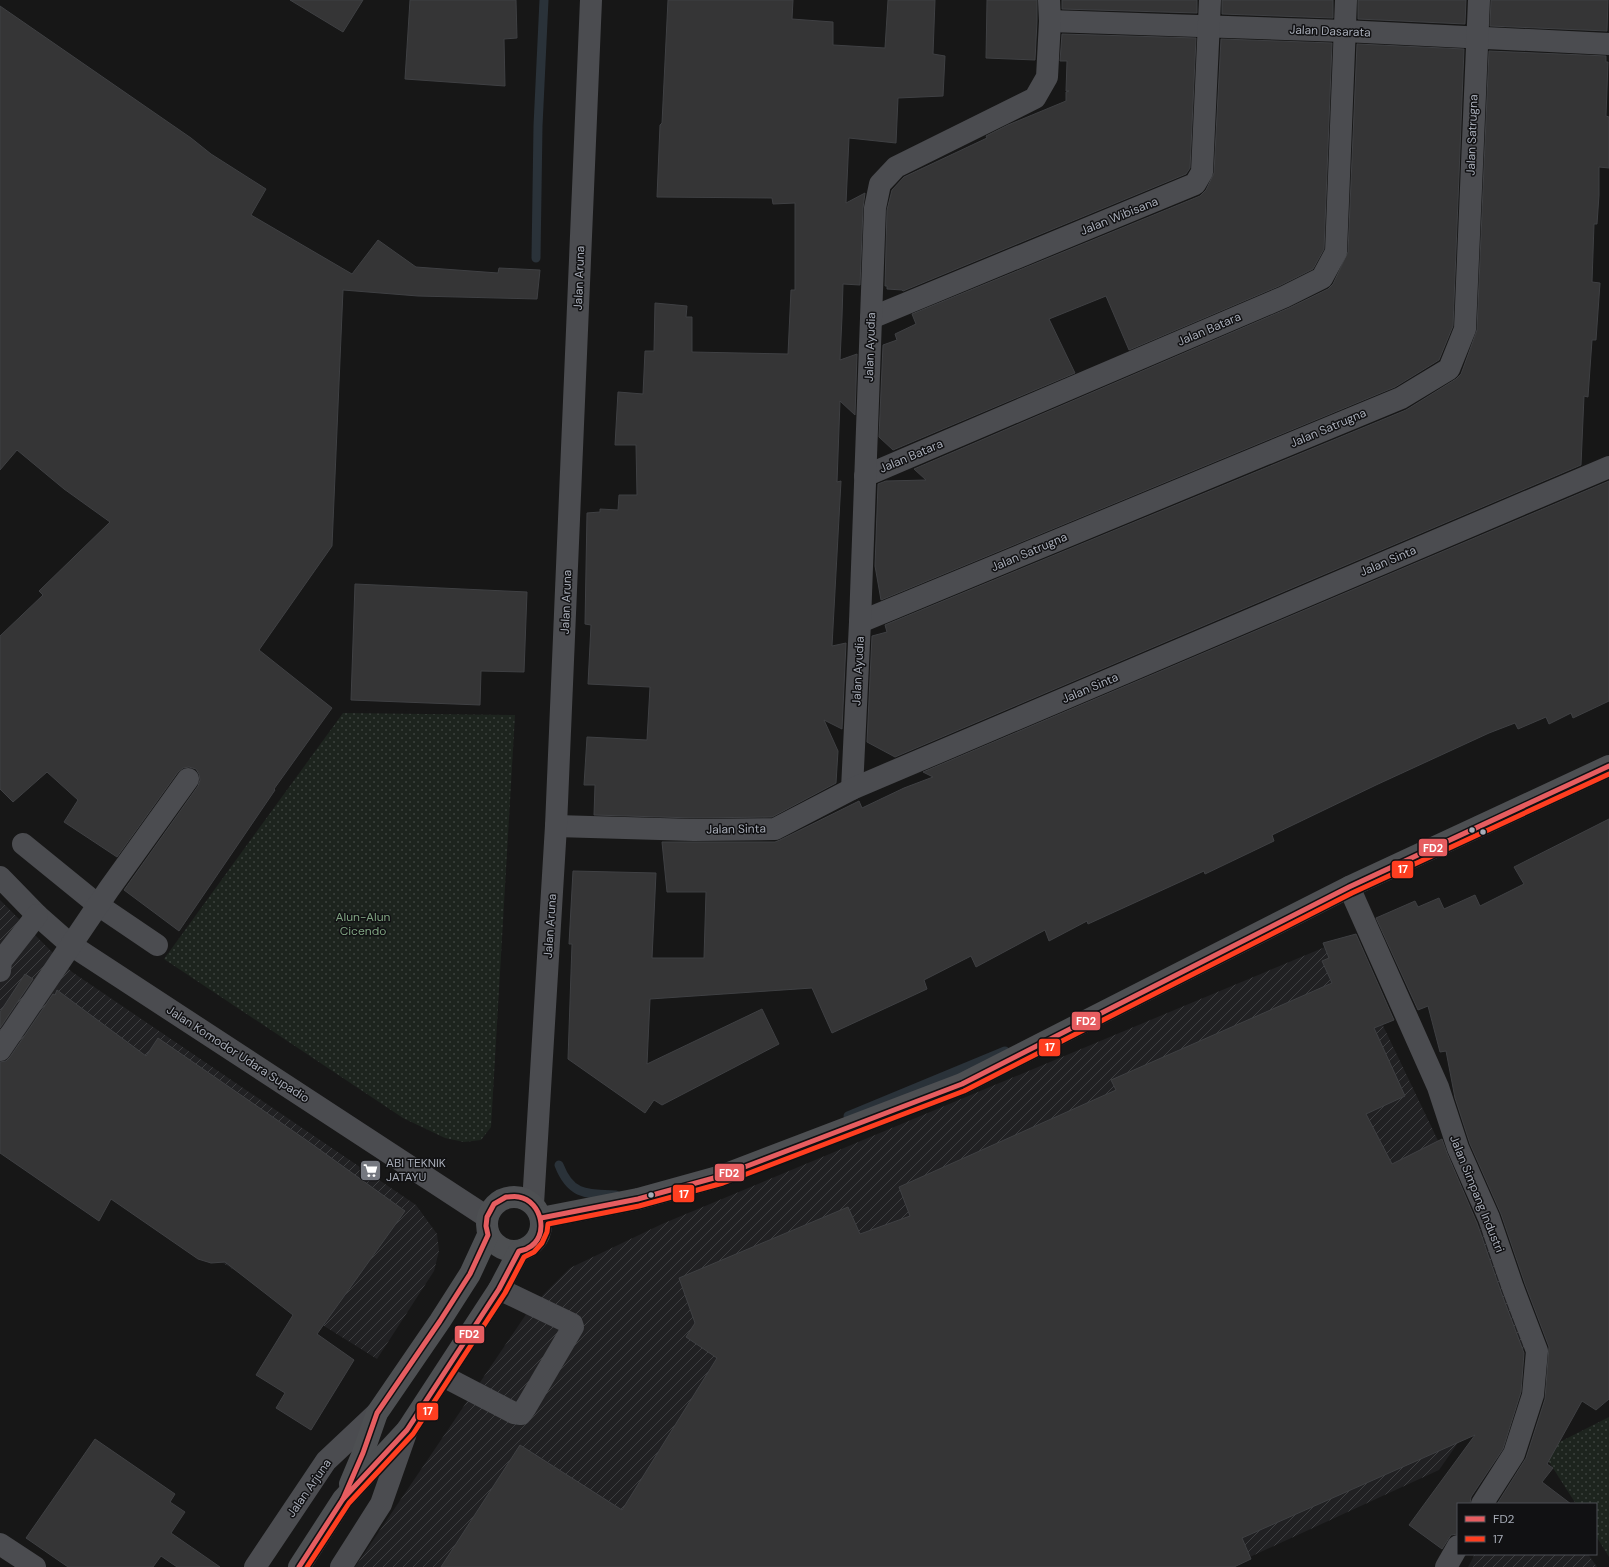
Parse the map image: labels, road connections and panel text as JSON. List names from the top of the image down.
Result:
{
  "streets": {
    "main road": ["Jalan Arjuna"],
    "street": [
      "Jalan Dasarata",
      "Jalan Satrugna",
      "Jalan Wibisana",
      "Jalan Aruna",
      "Jalan Batara",
      "Jalan Ayudia",
      "Jalan Sinta",
      "Jalan Komodor Udara Supadio",
      "Jalan Simpang Industri"
    ]
  },
  "crossings": [
    ["Jalan Dasarata", "Jalan Satrugna"],
    ["Jalan Dasarata", "Jalan Wibisana"],
    ["Jalan Dasarata", "Jalan Batara"],
    ["Jalan Dasarata", "Jalan Ayudia"],
    ["Jalan Satrugna", "Jalan Ayudia"],
    ["Jalan Wibisana", "Jalan Ayudia"],
    ["Jalan Aruna", "Jalan Sinta"],
    ["Jalan Aruna", "Jalan Komodor Udara Supadio"],
    ["Jalan Aruna", "Jalan Arjuna"],
    ["Jalan Batara", "Jalan Ayudia"],
    ["Jalan Ayudia", "Jalan Sinta"],
    ["Jalan Komodor Udara Supadio", "Jalan Arjuna"]
  ],
  "parks": ["Alun-Alun Cicendo"],
  "places": {
    "supermarket": ["ABI TEKNIK JATAYU"]
  },
  "lines": ["transit line FD2", "transit line 17"],
  "legend": ["FD2", "17"]
}
